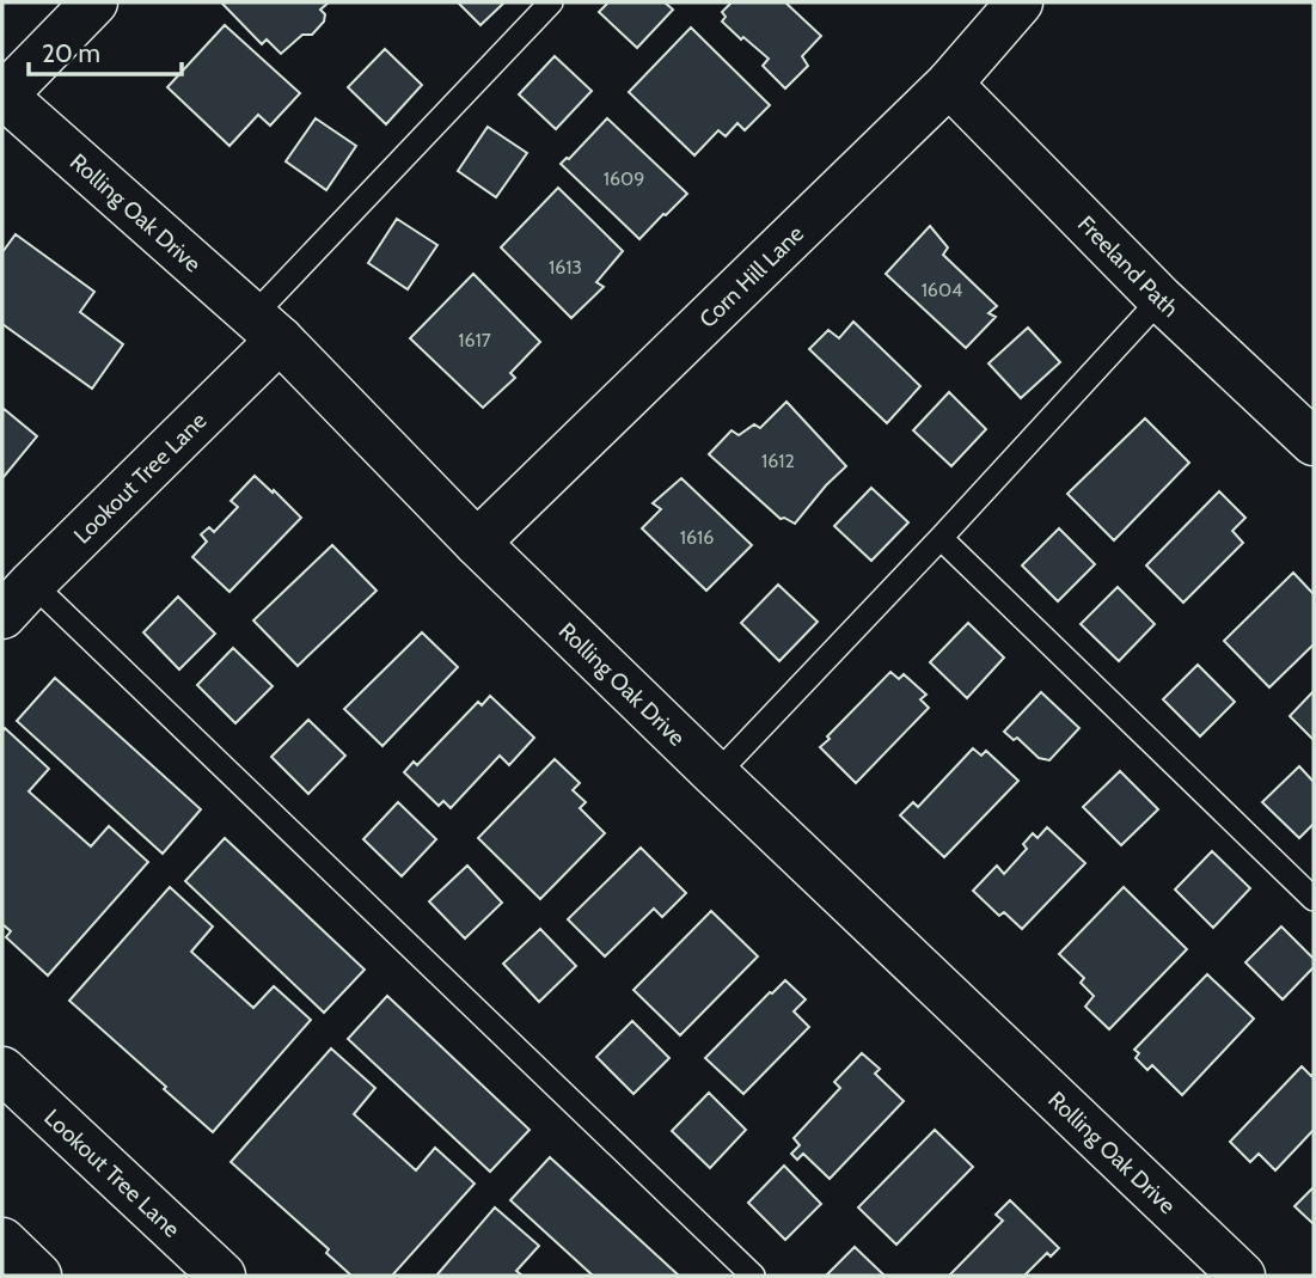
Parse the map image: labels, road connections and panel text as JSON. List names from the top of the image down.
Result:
{
  "streets": {
    "street": [
      "Rolling Oak Drive",
      "Freeland Path",
      "Corn Hill Lane",
      "Lookout Tree Lane"
    ]
  },
  "crossings": [
    ["Rolling Oak Drive", "Corn Hill Lane"],
    ["Rolling Oak Drive", "Lookout Tree Lane"],
    ["Freeland Path", "Corn Hill Lane"]
  ],
  "house_numbers": [
    "1609",
    "1613",
    "1604",
    "1617",
    "1612",
    "1616"
  ],
  "scale_bar": "20 m"
}
